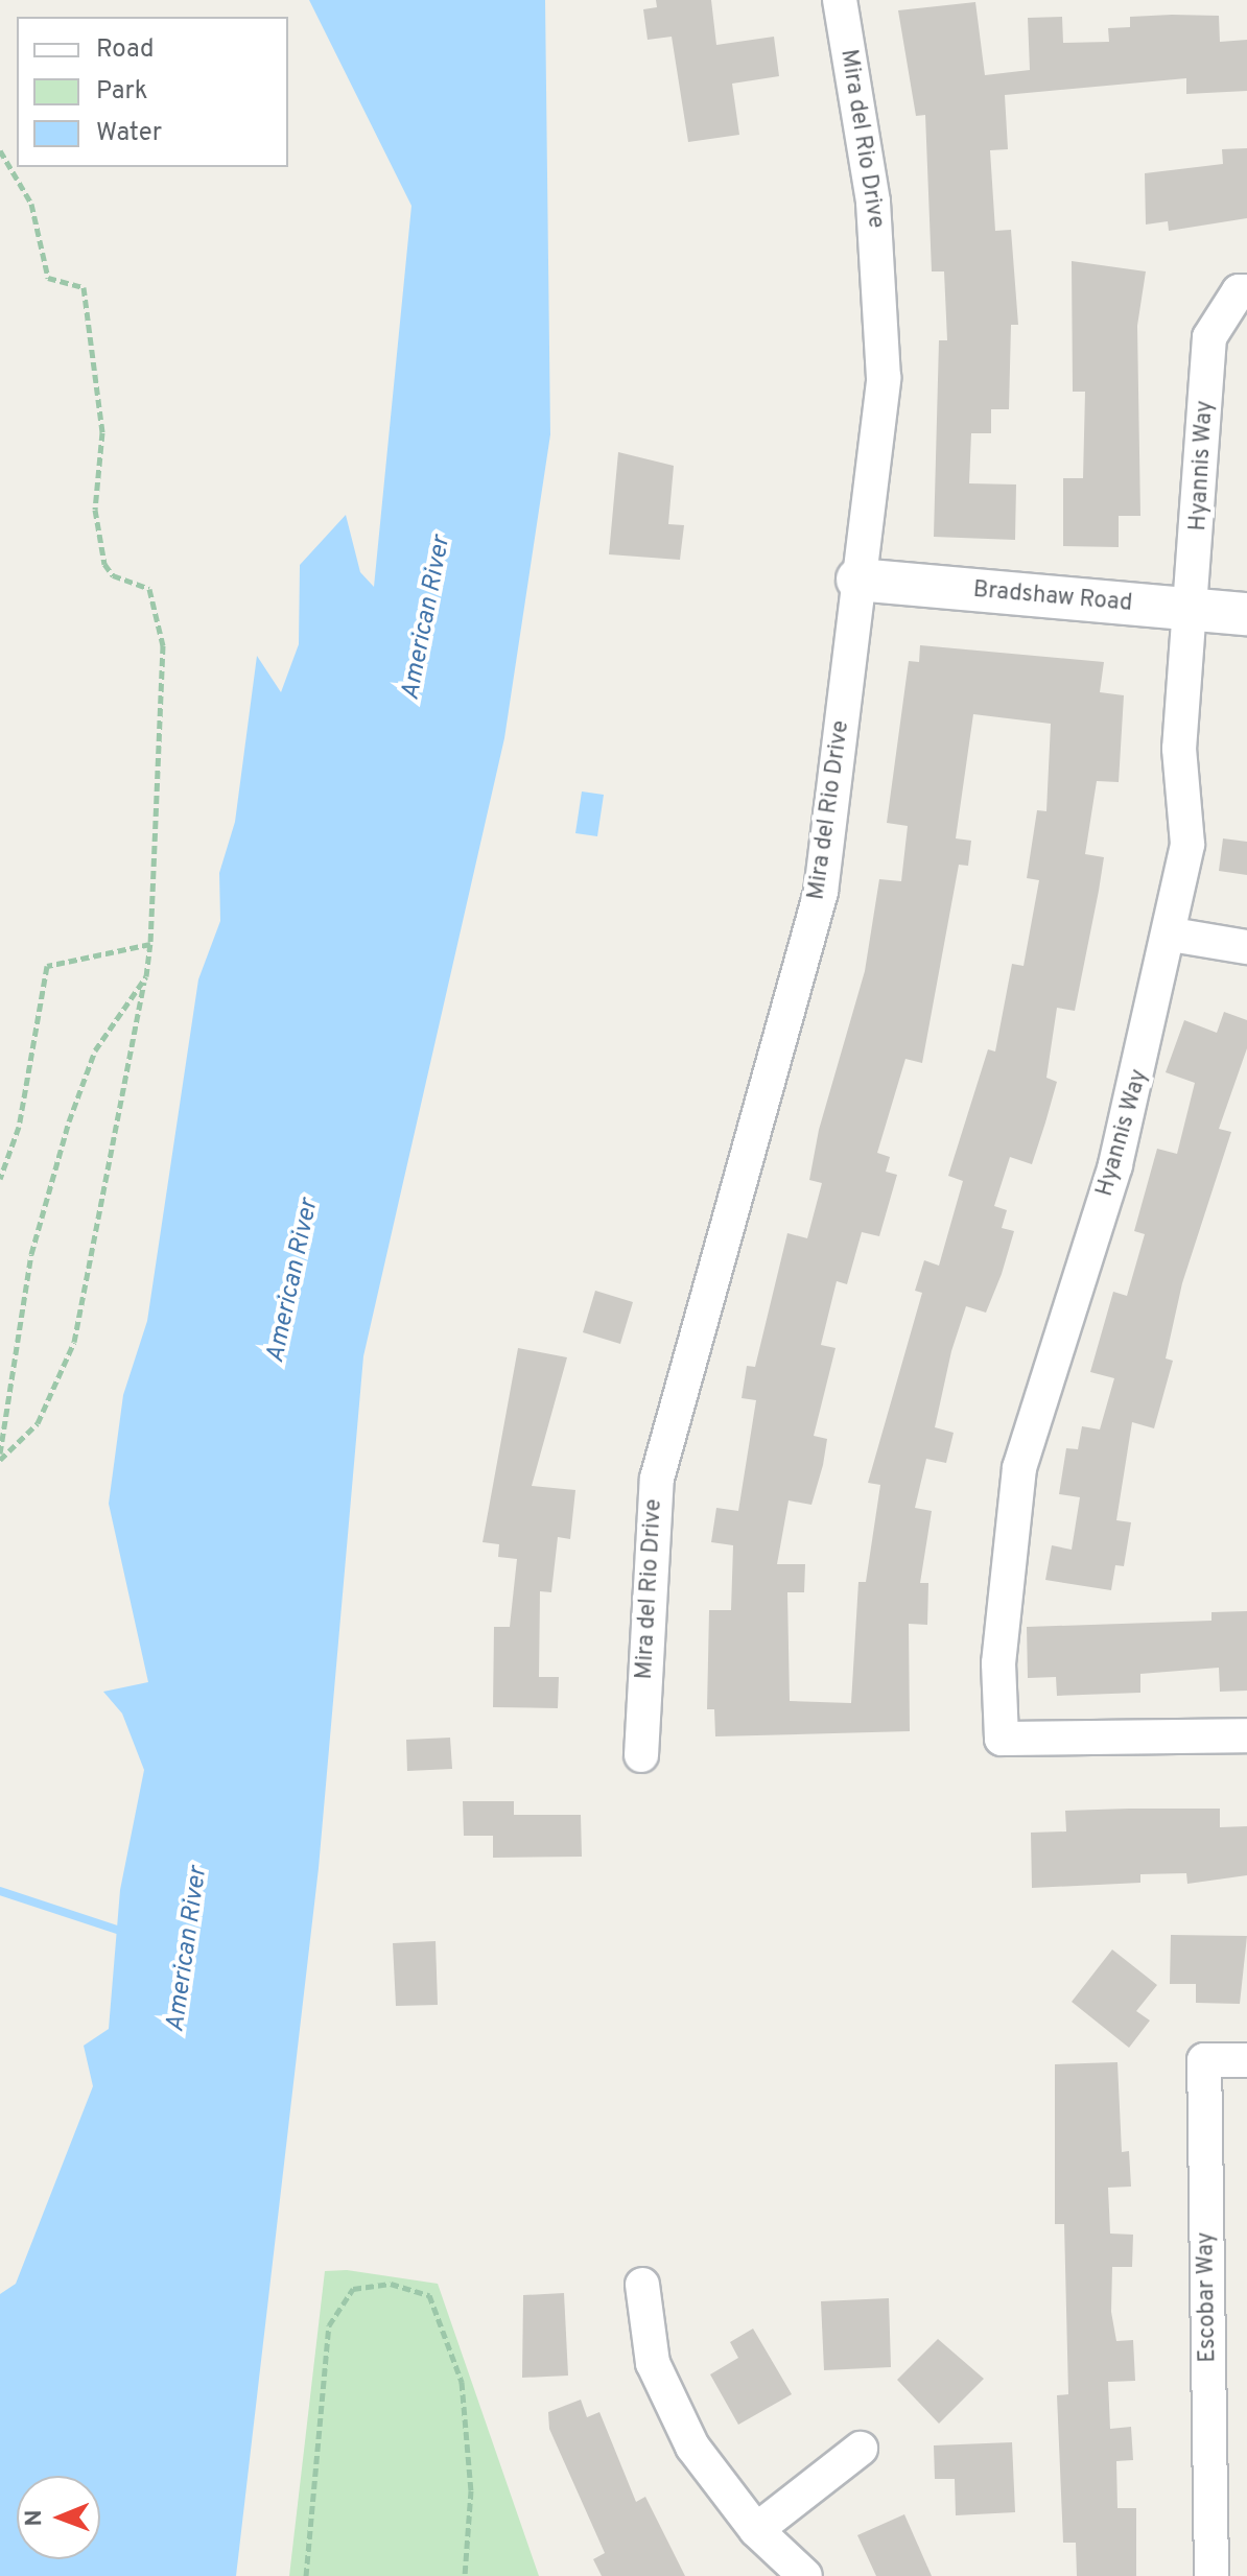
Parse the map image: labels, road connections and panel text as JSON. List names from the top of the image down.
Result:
{
  "streets": {
    "street": [
      "Mira del Rio Drive",
      "Hyannis Way",
      "Bradshaw Road",
      "Escobar Way"
    ]
  },
  "crossings": [
    ["Mira del Rio Drive", "Bradshaw Road"],
    ["Hyannis Way", "Bradshaw Road"]
  ],
  "water": ["American River"],
  "legend": ["Road", "Park", "Water"],
  "north": "left"
}
